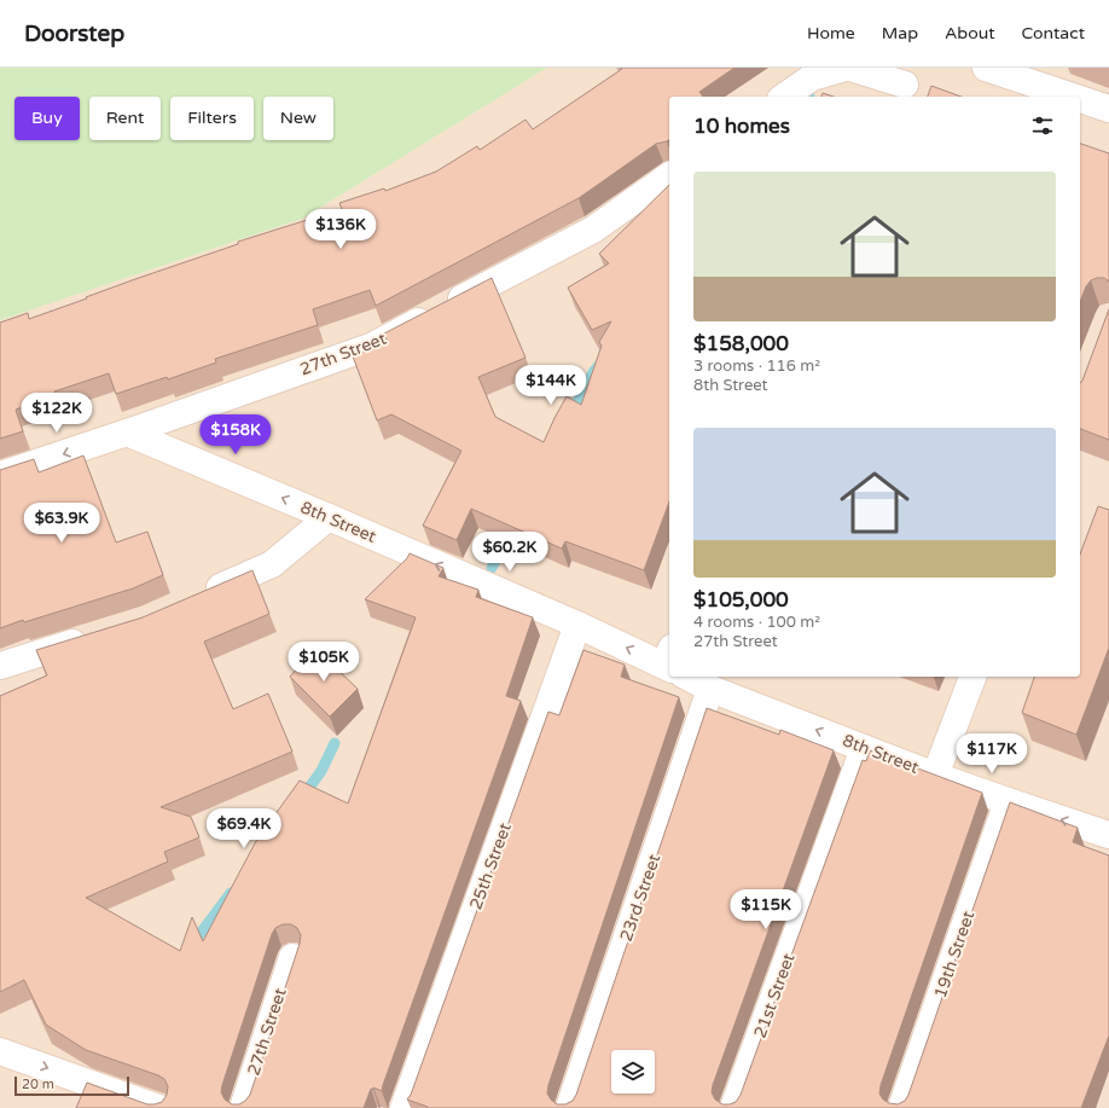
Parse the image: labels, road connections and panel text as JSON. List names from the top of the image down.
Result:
{
  "streets": {
    "street": [
      "27th Street",
      "8th Street",
      "25th Street",
      "23rd Street",
      "19th Street",
      "21st Street"
    ]
  },
  "crossings": [
    ["27th Street", "8th Street"],
    ["8th Street", "25th Street"],
    ["8th Street", "23rd Street"],
    ["8th Street", "19th Street"],
    ["8th Street", "21st Street"]
  ],
  "one_way": ["8th Street"],
  "scale_bar": "20 m",
  "page": {
    "header": "Doorstep",
    "nav": [
      "Home",
      "Map",
      "About",
      "Contact"
    ],
    "chip": [
      "Buy",
      "Rent",
      "Filters",
      "New"
    ],
    "heading": "10 homes",
    "list": [
      {
        "name": "$158,000",
        "note": "3 rooms · 116 m² · 8th Street"
      },
      {
        "name": "$105,000",
        "note": "4 rooms · 100 m² · 27th Street"
      }
    ],
    "price": [
      "$136K",
      "$144K",
      "$122K",
      "$158K",
      "$63.9K",
      "$60.2K",
      "$105K",
      "$117K",
      "$69.4K",
      "$115K"
    ],
    "scale": "20 m"
  }
}
